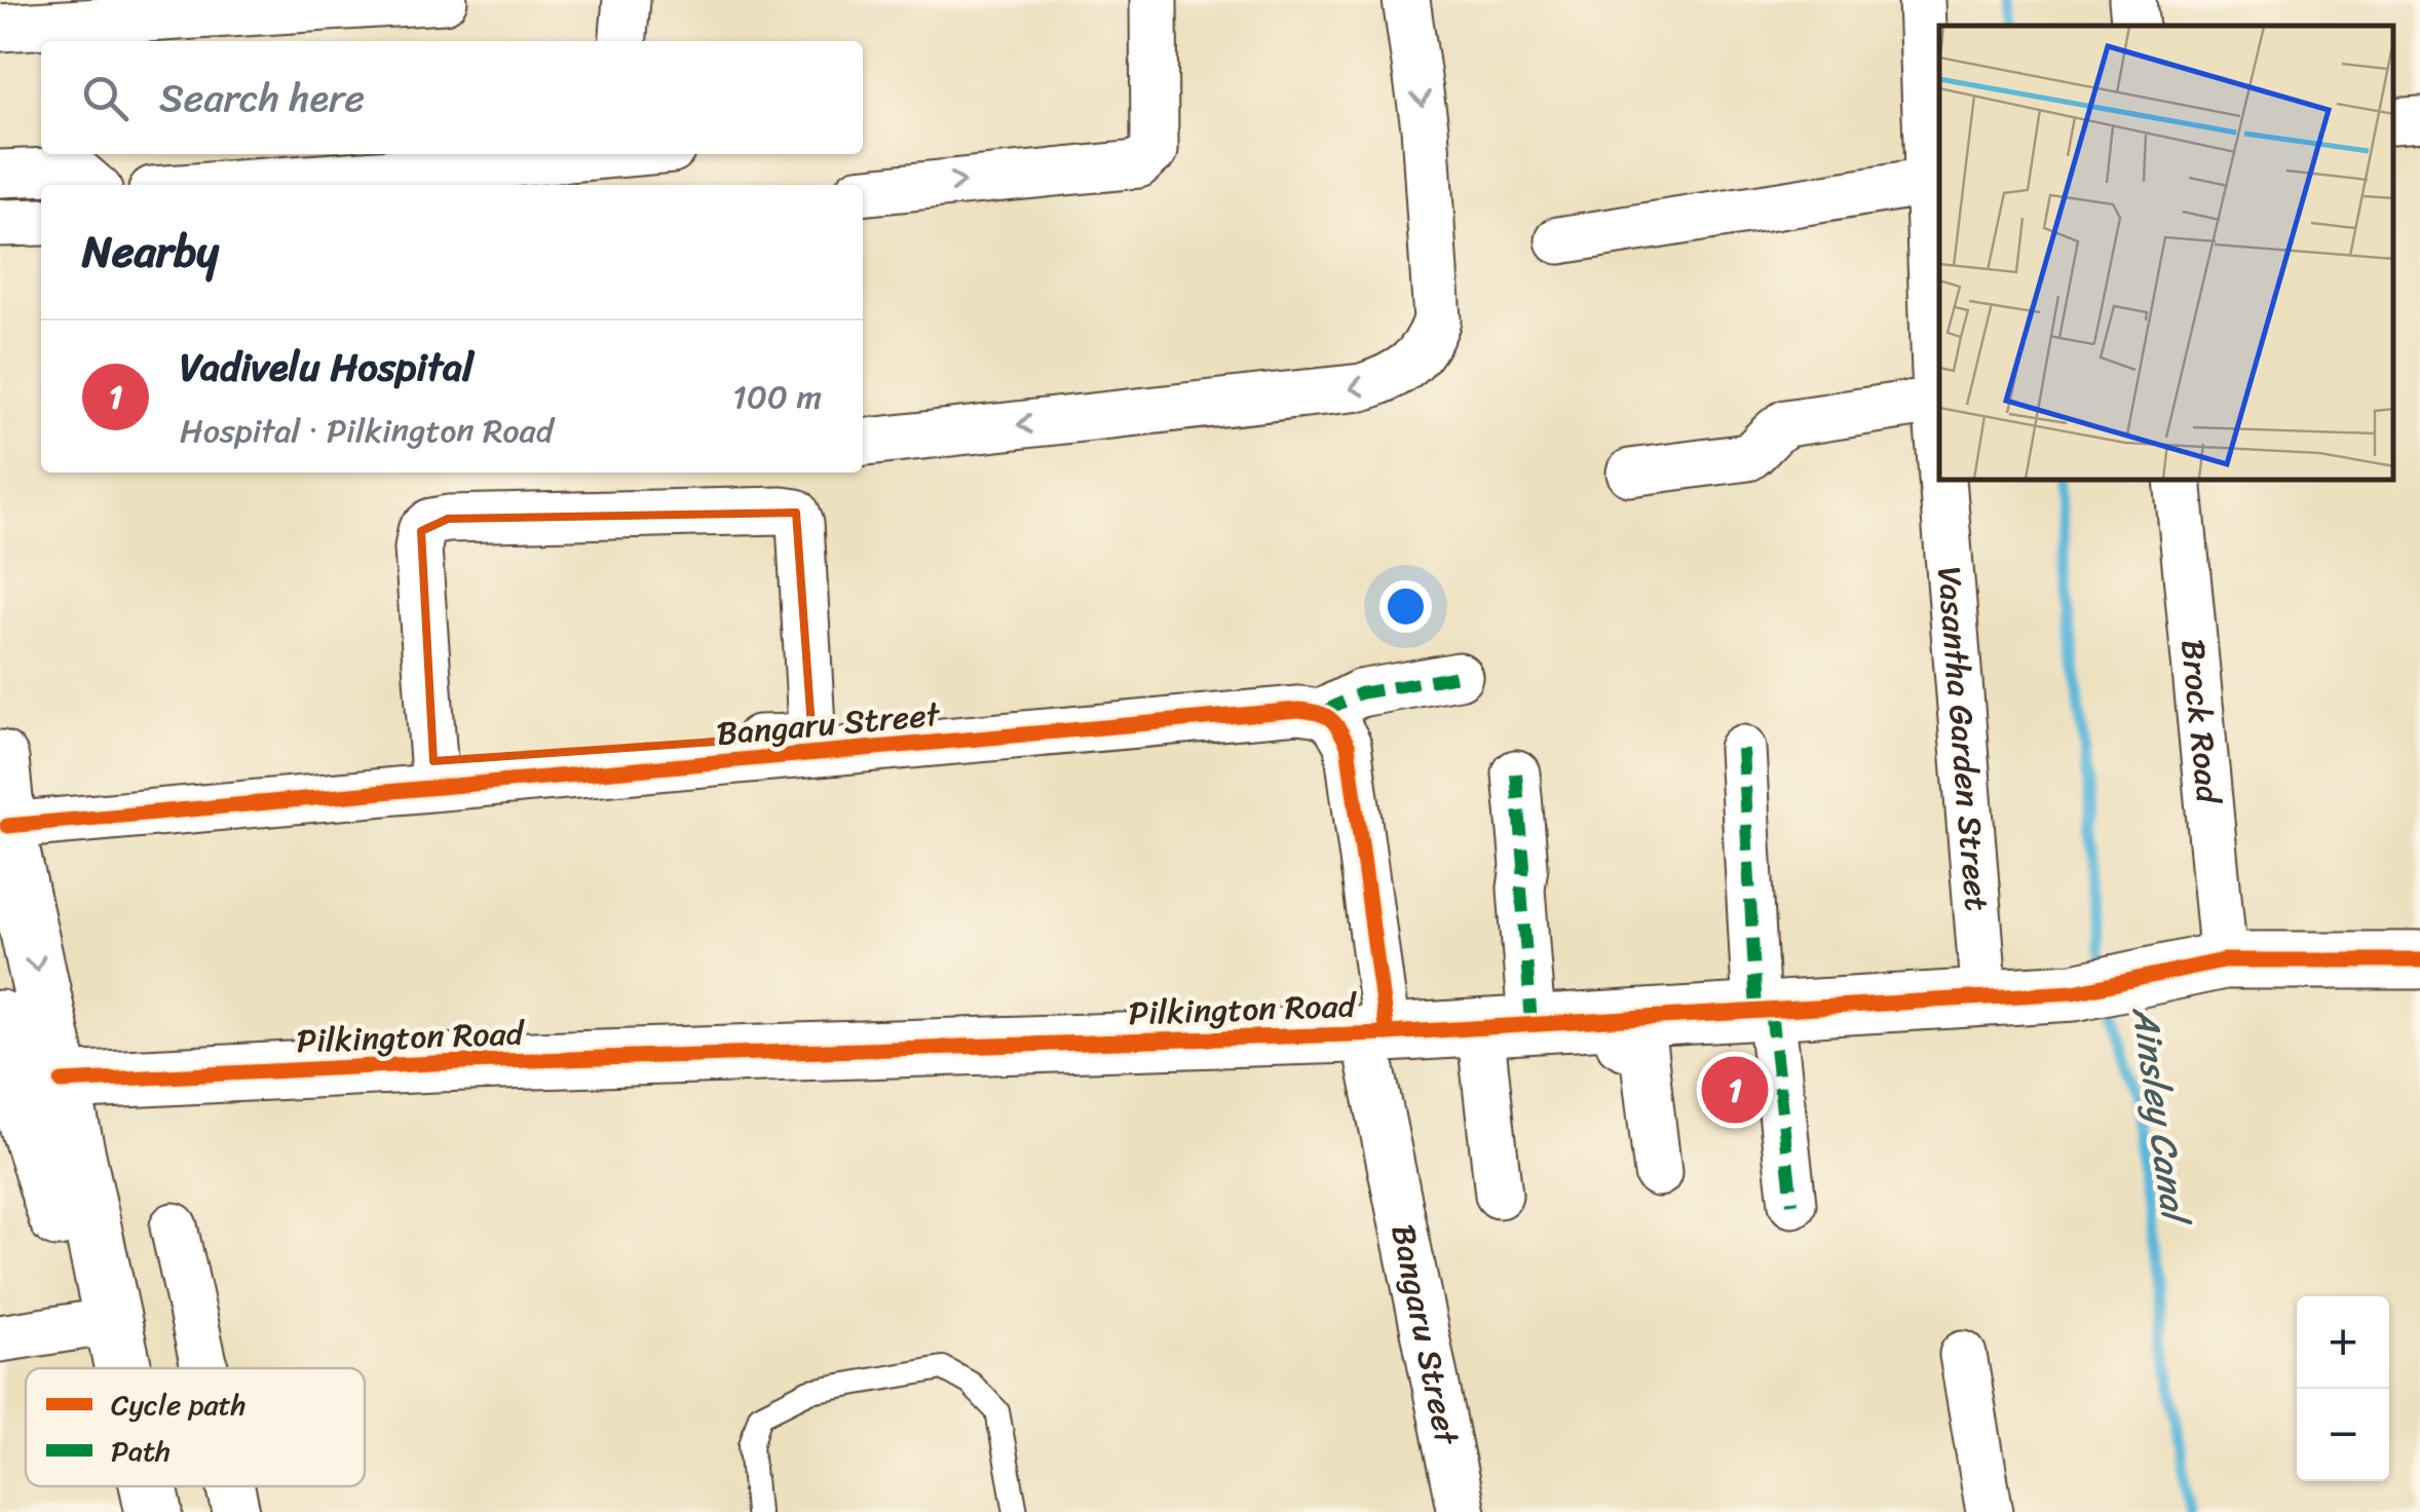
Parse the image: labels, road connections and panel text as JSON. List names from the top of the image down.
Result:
{
  "streets": {
    "street": [
      "Brock Road",
      "Bangaru Street",
      "Vasantha Garden Street",
      "Pilkington Road"
    ]
  },
  "crossings": [
    ["Brock Road", "Pilkington Road"],
    ["Bangaru Street", "Pilkington Road"],
    ["Vasantha Garden Street", "Pilkington Road"]
  ],
  "water": ["Ainsley Canal"],
  "legend": ["Cycle path", "Path"],
  "page": {
    "search": "Search here",
    "heading": "Nearby",
    "list": [
      {
        "mark": "1",
        "name": "Vadivelu Hospital",
        "note": "Hospital · Pilkington Road",
        "value": "100 m"
      }
    ],
    "pins": "1",
    "map_buttons": ["+", "−"]
  }
}
